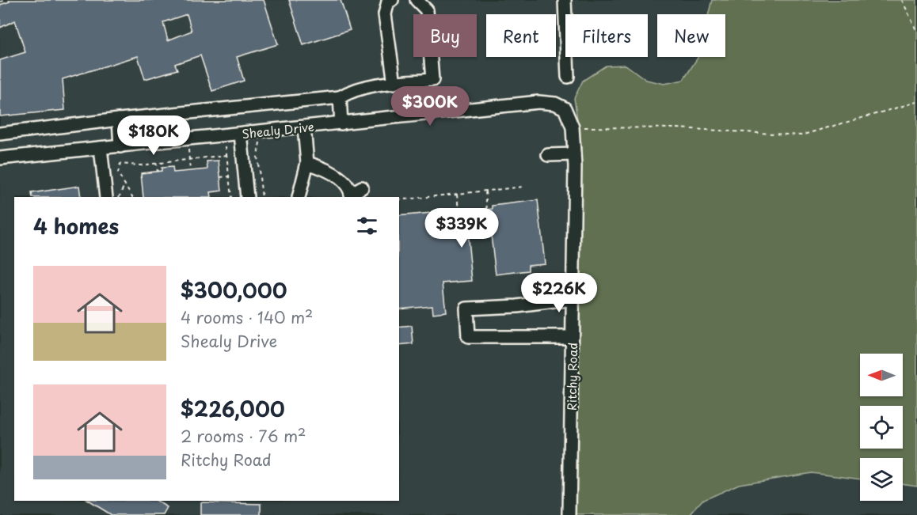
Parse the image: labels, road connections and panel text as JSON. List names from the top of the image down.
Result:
{
  "streets": {
    "street": ["Shealy Drive", "Ritchy Road"]
  },
  "crossings": [
    ["Shealy Drive", "Ritchy Road"]
  ],
  "north": "left",
  "page": {
    "chip": [
      "Buy",
      "Rent",
      "Filters",
      "New"
    ],
    "price": [
      "$300K",
      "$180K",
      "$339K",
      "$226K"
    ],
    "heading": "4 homes",
    "list": [
      {
        "name": "$300,000",
        "note": "4 rooms · 140 m² · Shealy Drive"
      },
      {
        "name": "$226,000",
        "note": "2 rooms · 76 m² · Ritchy Road"
      }
    ]
  }
}
